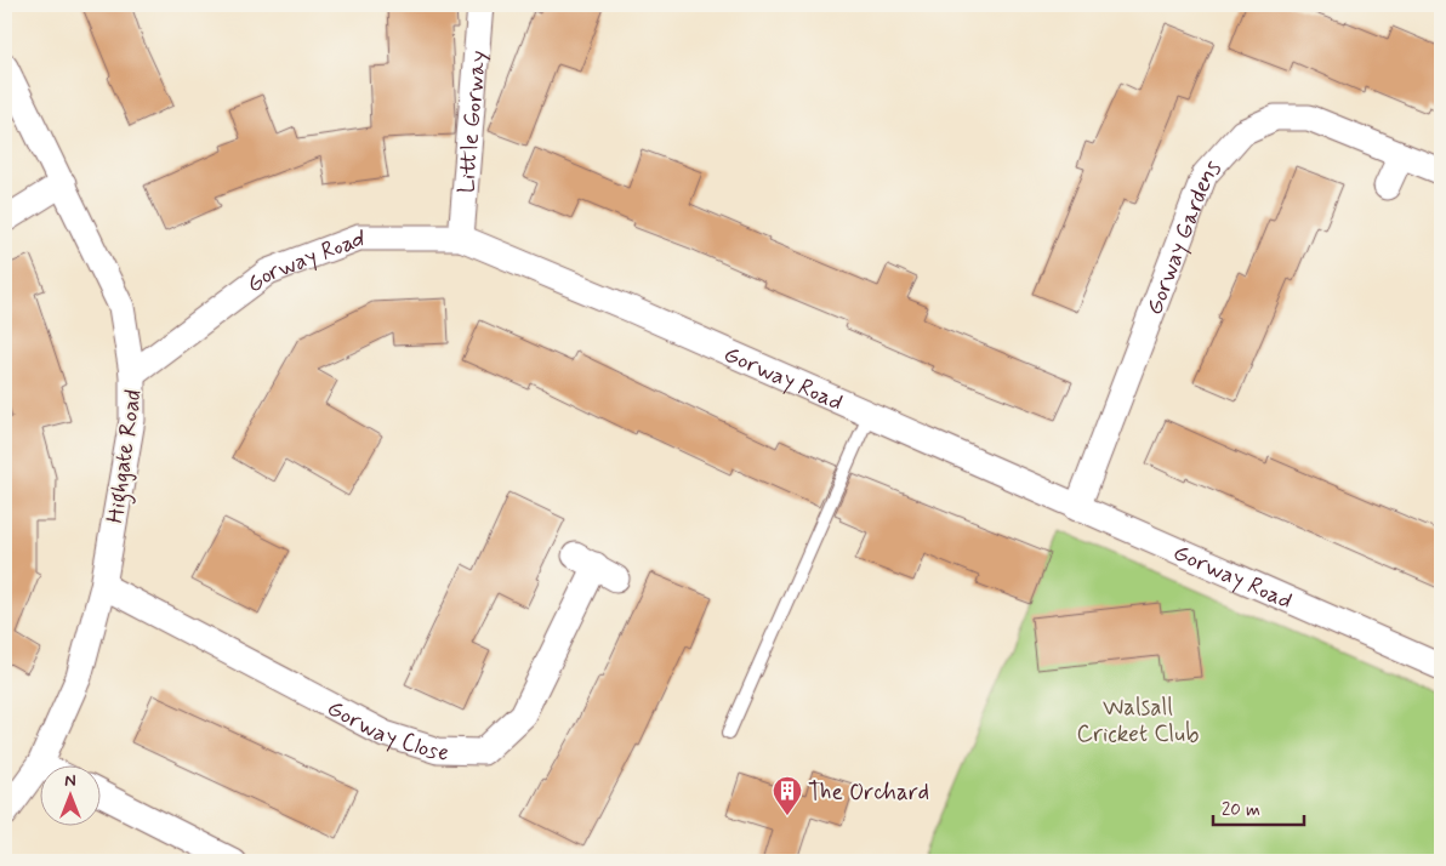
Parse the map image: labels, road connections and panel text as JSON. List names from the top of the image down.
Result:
{
  "streets": {
    "street": [
      "Little Gorway",
      "Gorway Gardens",
      "Gorway Road",
      "Highgate Road",
      "Gorway Close"
    ]
  },
  "crossings": [
    ["Little Gorway", "Gorway Road"],
    ["Gorway Gardens", "Gorway Road"],
    ["Gorway Road", "Highgate Road"],
    ["Highgate Road", "Gorway Close"]
  ],
  "parks": ["Walsall Cricket Club"],
  "places": {
    "building": ["The Orchard"]
  },
  "scale_bar": "20 m",
  "north": "top"
}
